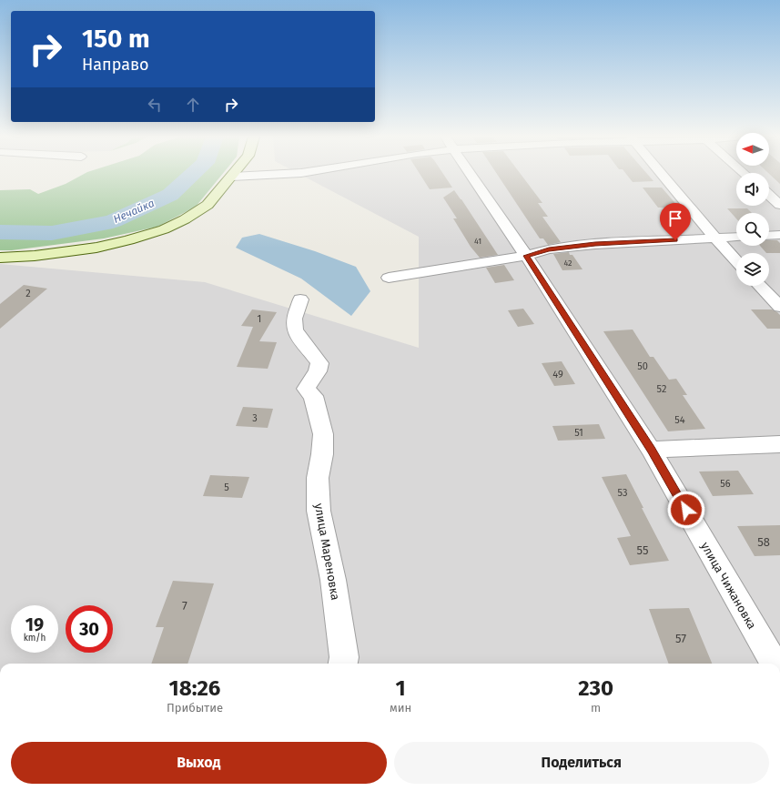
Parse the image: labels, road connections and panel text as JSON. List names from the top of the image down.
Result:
{
  "streets": {
    "street": ["улица Мареновка", "улица Чижановка"]
  },
  "water": ["Нечайка"],
  "house_numbers": [
    "41",
    "42",
    "2",
    "1",
    "50",
    "49",
    "52",
    "3",
    "54",
    "51",
    "56",
    "5",
    "53",
    "58",
    "55",
    "7",
    "57"
  ],
  "north": "left",
  "page": {
    "turn": ["150 m", "Направо"],
    "speed": "19 km/h",
    "limit": "30",
    "eta": [
      "18:26",
      "Прибытие",
      "1",
      "мин",
      "230",
      "m"
    ],
    "buttons": ["Выход", "Поделиться"]
  }
}
